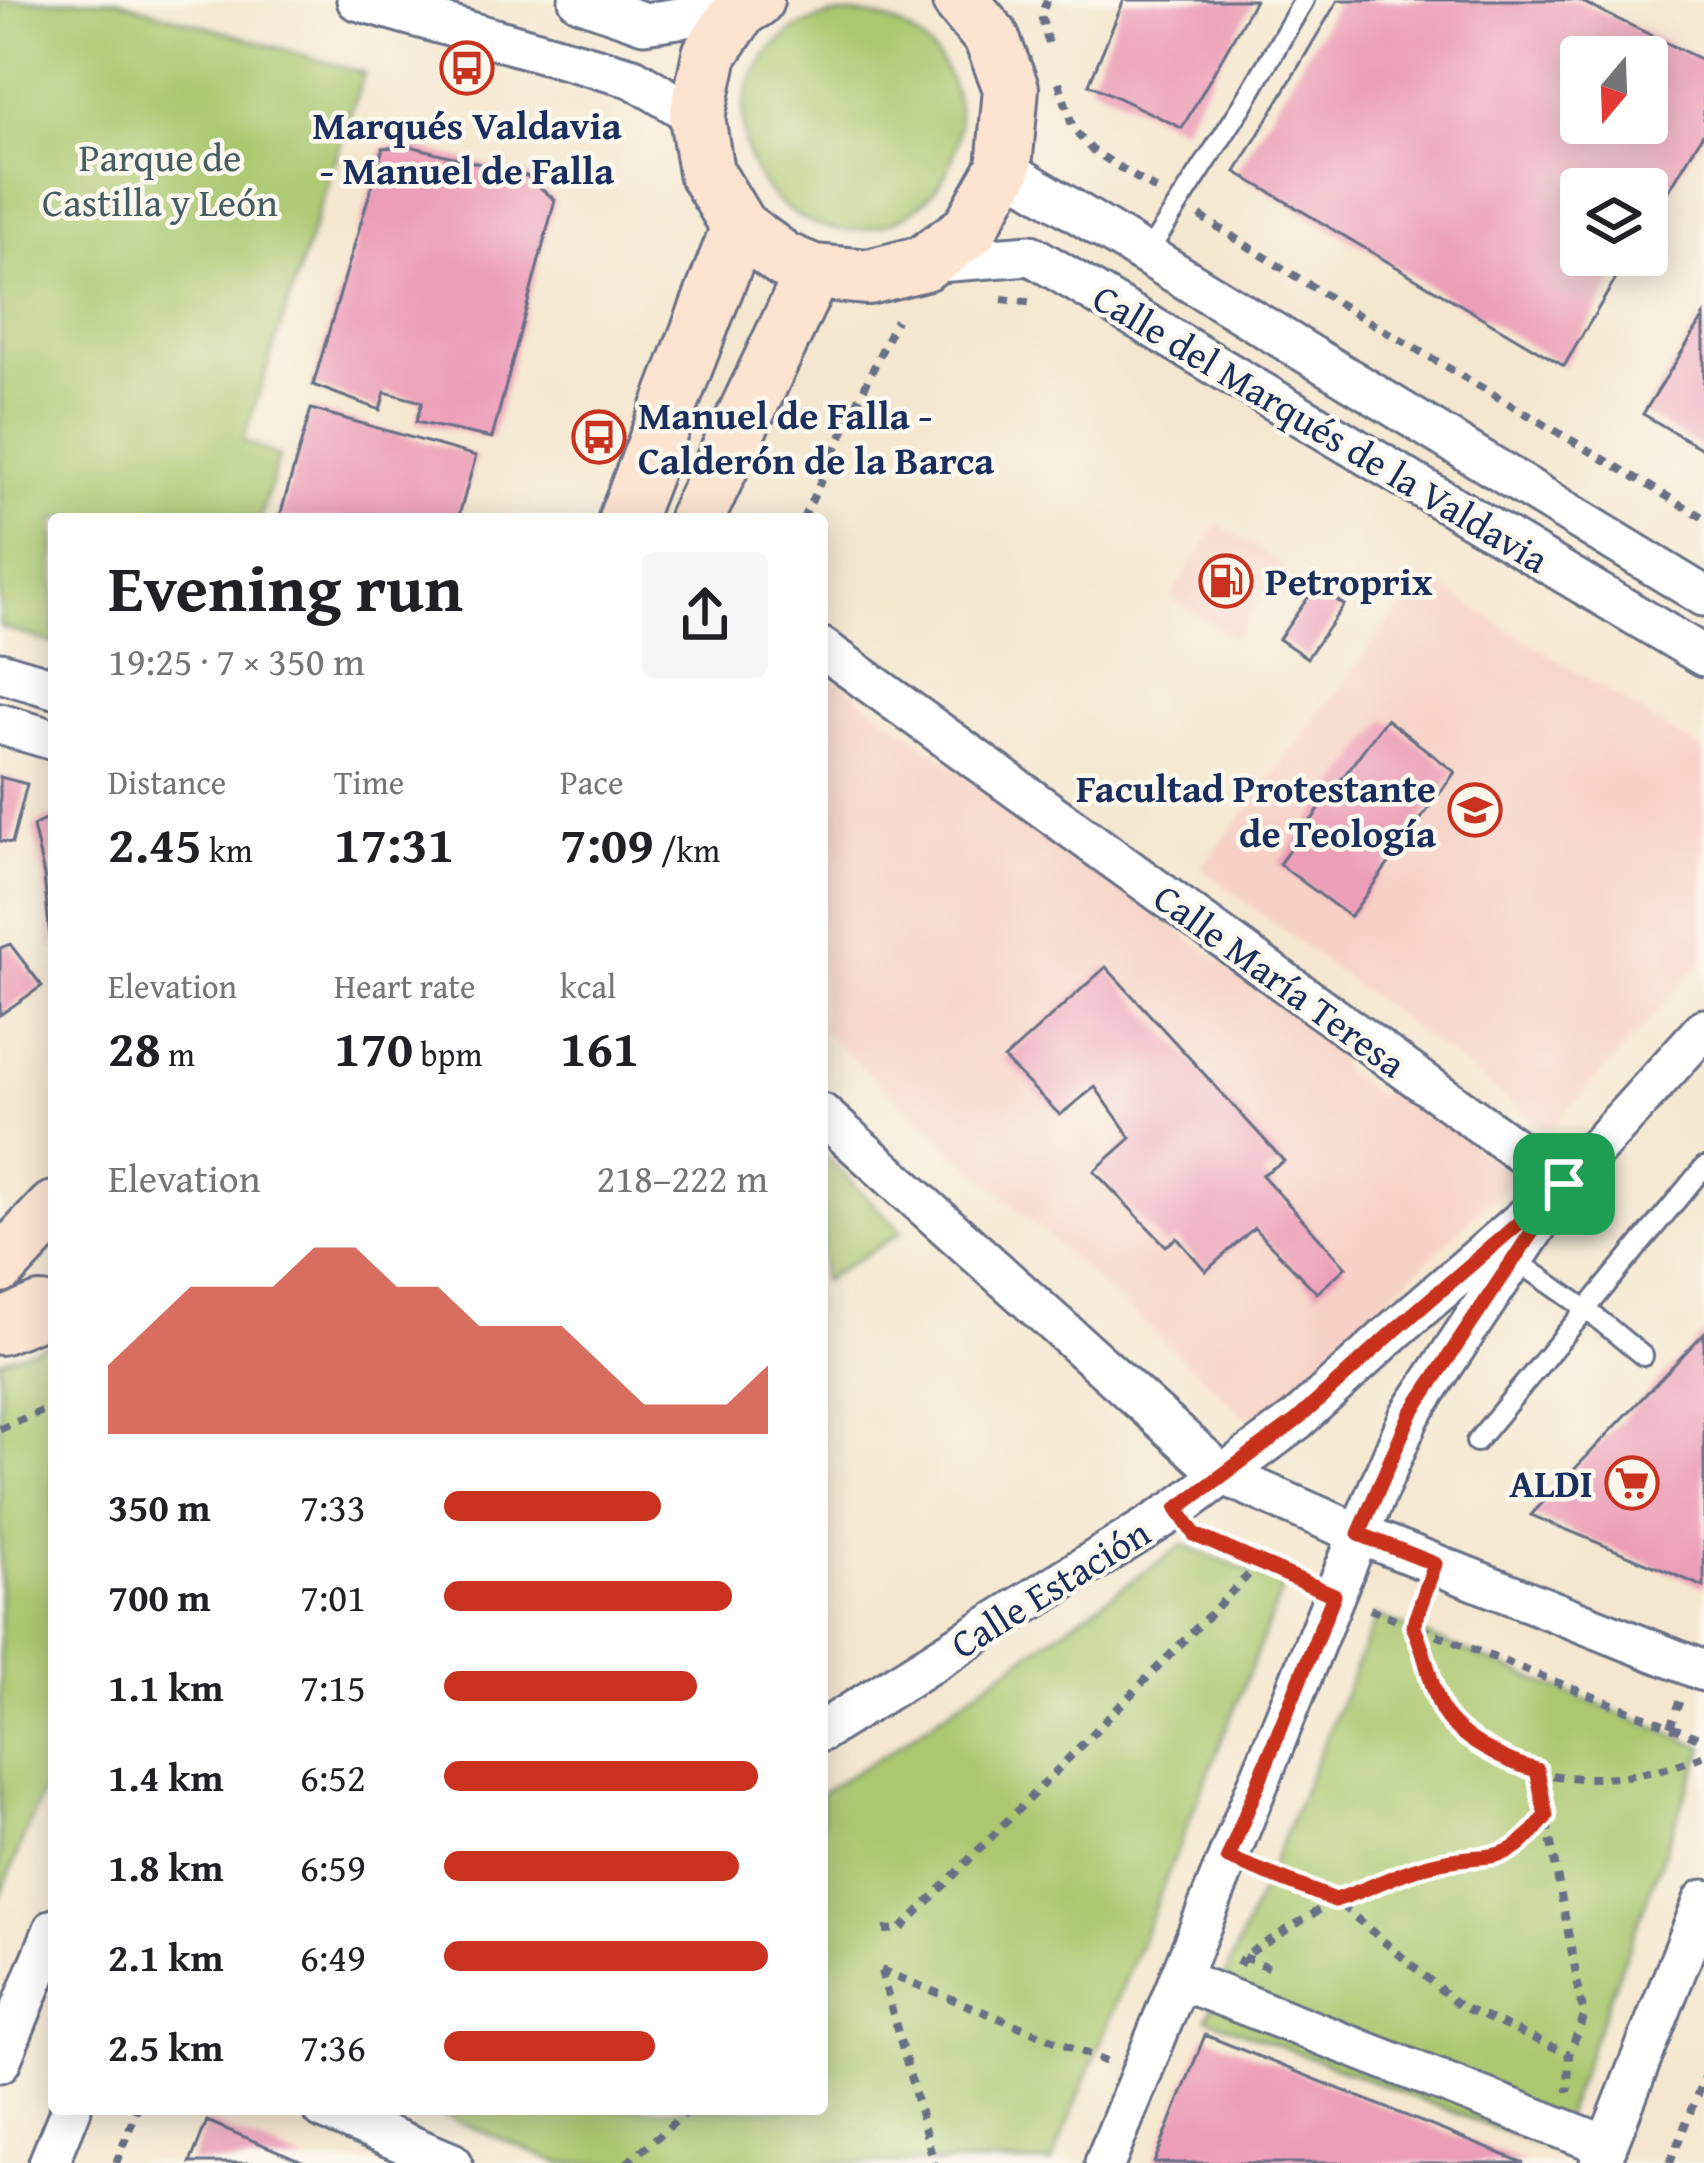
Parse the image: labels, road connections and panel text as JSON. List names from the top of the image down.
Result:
{
  "streets": {
    "street": ["Calle del Marqués de la Valdavia", "Calle María Teresa", "Calle Estación"]
  },
  "crossings": [
    ["Calle María Teresa", "Calle Estación"]
  ],
  "parks": ["Parque de Castilla y León"],
  "places": {
    "bus stop": ["Marqués Valdavia - Manuel de Falla", "Manuel de Falla - Calderón de la Barca"],
    "fuel station": ["Petroprix"],
    "school or university": ["Facultad Protestante de Teología"],
    "supermarket": ["ALDI"]
  },
  "north": "bottom",
  "page": {
    "heading": ["Evening run", "19:25 · 7 × 350 m"],
    "stats": [
      ["Distance", "2.45 km"],
      ["Time", "17:31"],
      ["Pace", "7:09 /km"],
      ["Elevation", "28 m"],
      ["Heart rate", "170 bpm"],
      ["kcal", "161"]
    ],
    "chart": ["Elevation", "218–222 m"],
    "list": [
      {
        "name": "350 m",
        "note": "7:33"
      },
      {
        "name": "700 m",
        "note": "7:01"
      },
      {
        "name": "1.1 km",
        "note": "7:15"
      },
      {
        "name": "1.4 km",
        "note": "6:52"
      },
      {
        "name": "1.8 km",
        "note": "6:59"
      },
      {
        "name": "2.1 km",
        "note": "6:49"
      },
      {
        "name": "2.5 km",
        "note": "7:36"
      }
    ]
  }
}
